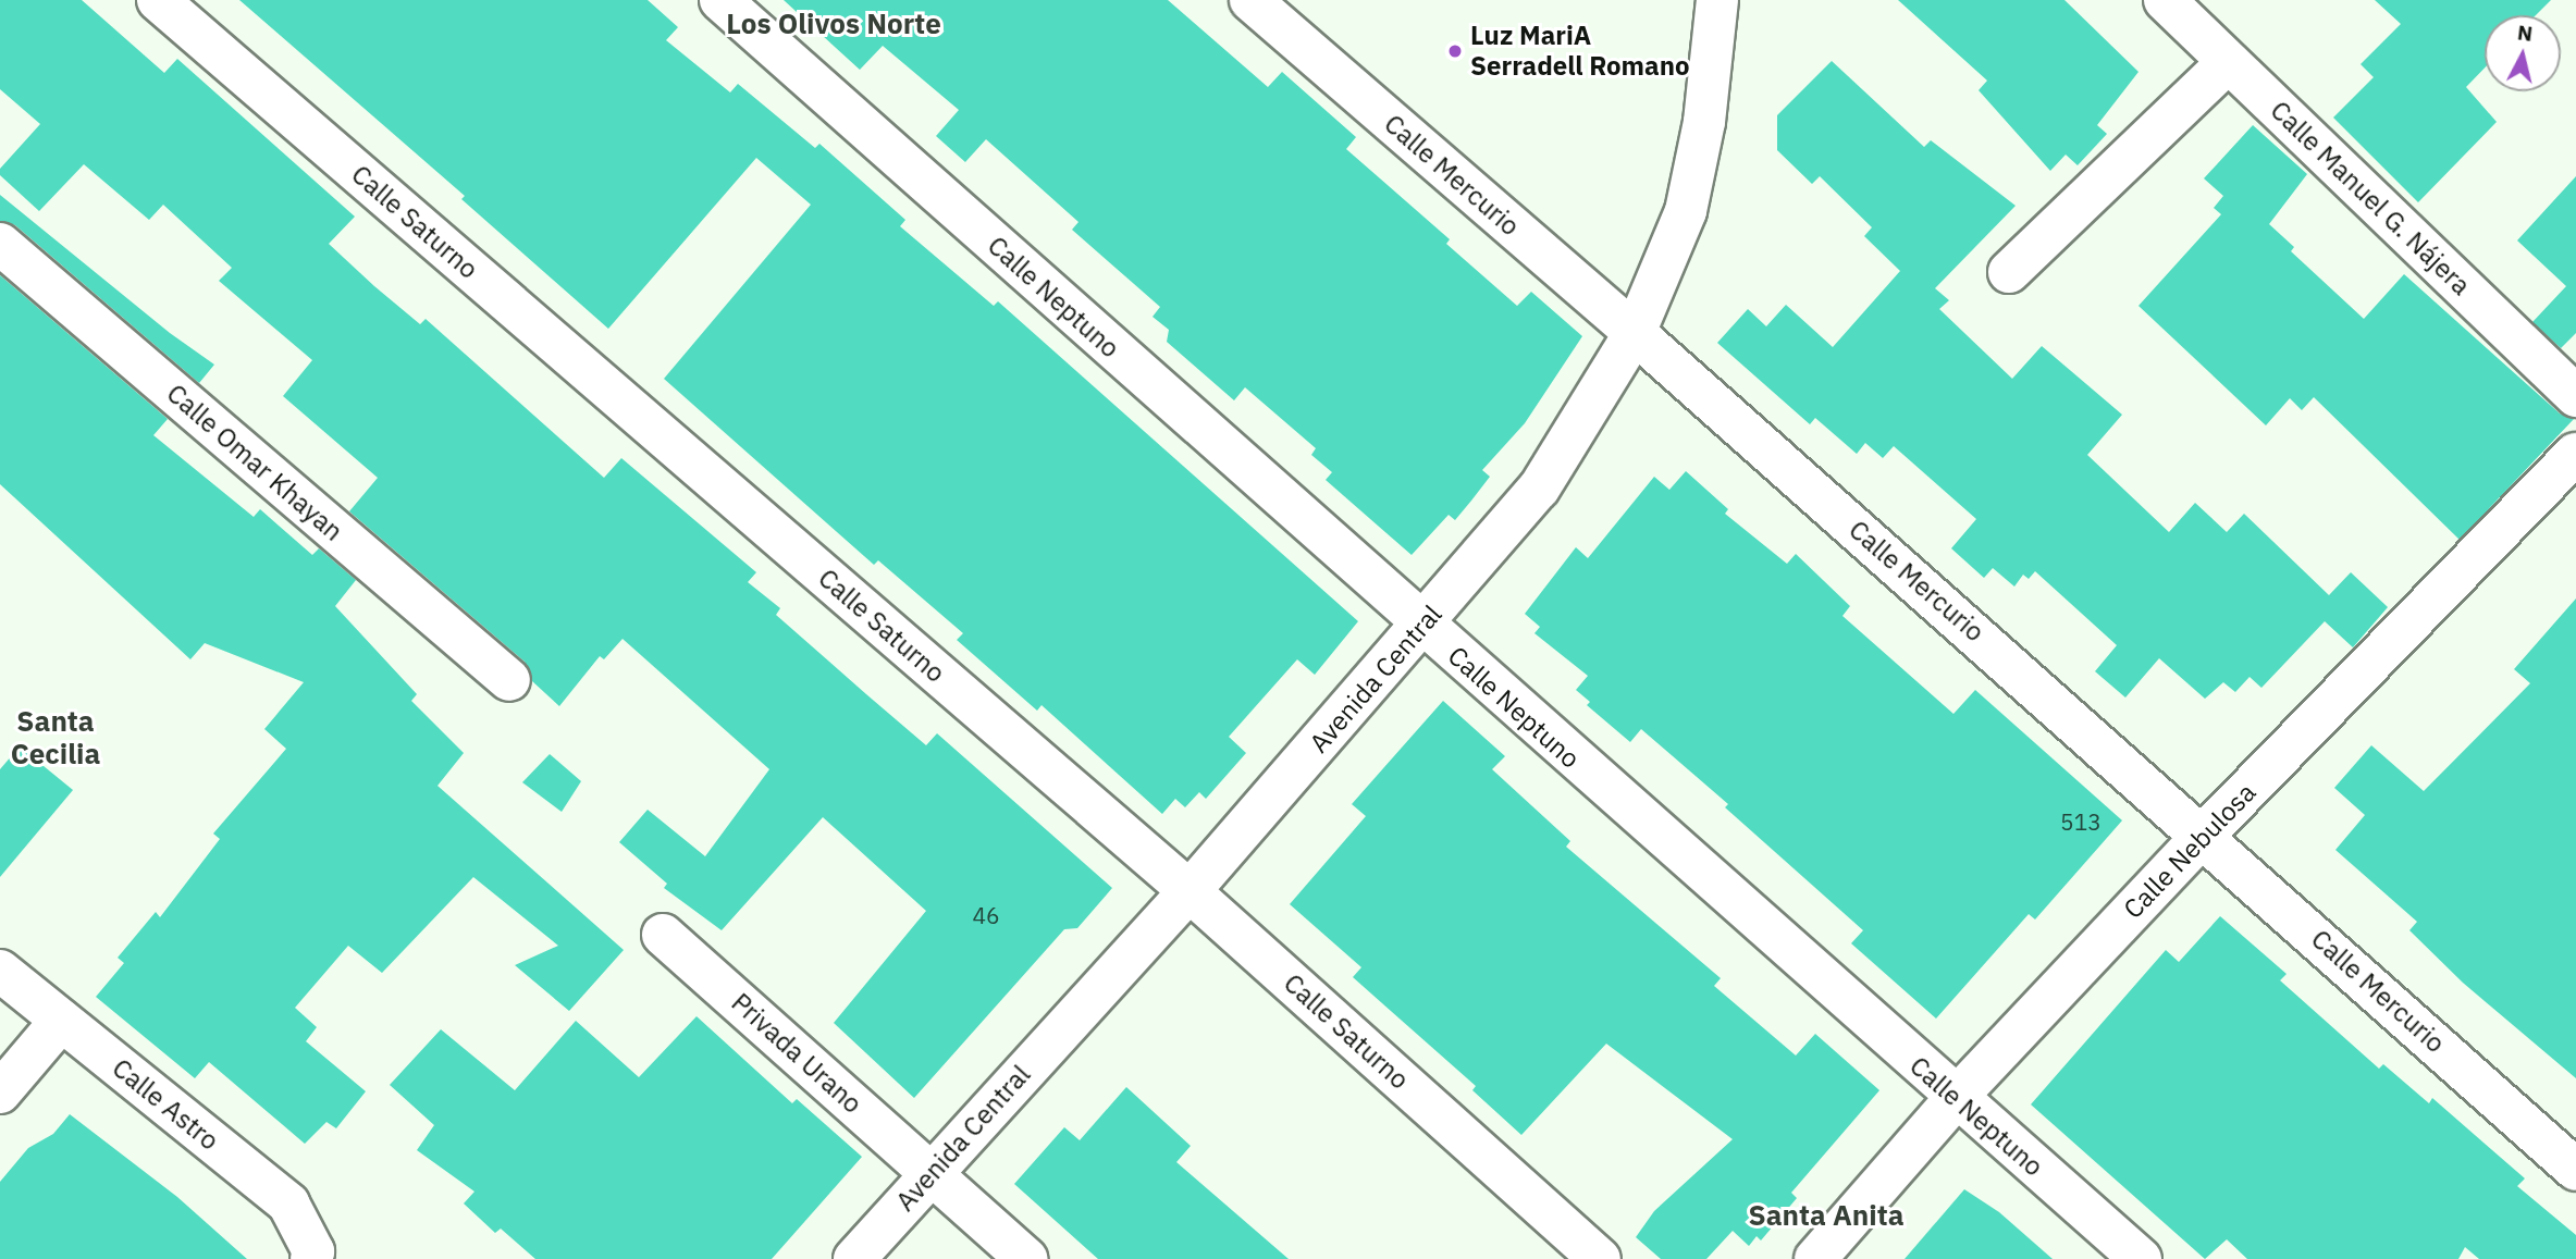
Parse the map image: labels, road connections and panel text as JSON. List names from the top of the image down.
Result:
{
  "streets": {
    "street": [
      "Calle Mercurio",
      "Calle Manuel G. Nájera",
      "Calle Saturno",
      "Calle Neptuno",
      "Calle Omar Khayan",
      "Avenida Central",
      "Calle Nebulosa",
      "Privada Urano",
      "Calle Astro"
    ]
  },
  "crossings": [
    ["Calle Mercurio", "Avenida Central"],
    ["Calle Mercurio", "Calle Nebulosa"],
    ["Calle Saturno", "Avenida Central"],
    ["Calle Neptuno", "Avenida Central"],
    ["Calle Neptuno", "Calle Nebulosa"],
    ["Avenida Central", "Privada Urano"]
  ],
  "districts": ["Los Olivos Norte", "Santa Cecilia", "Santa Anita"],
  "places": ["Luz MariA Serradell Romano"],
  "house_numbers": ["513", "46"],
  "north": "top"
}
